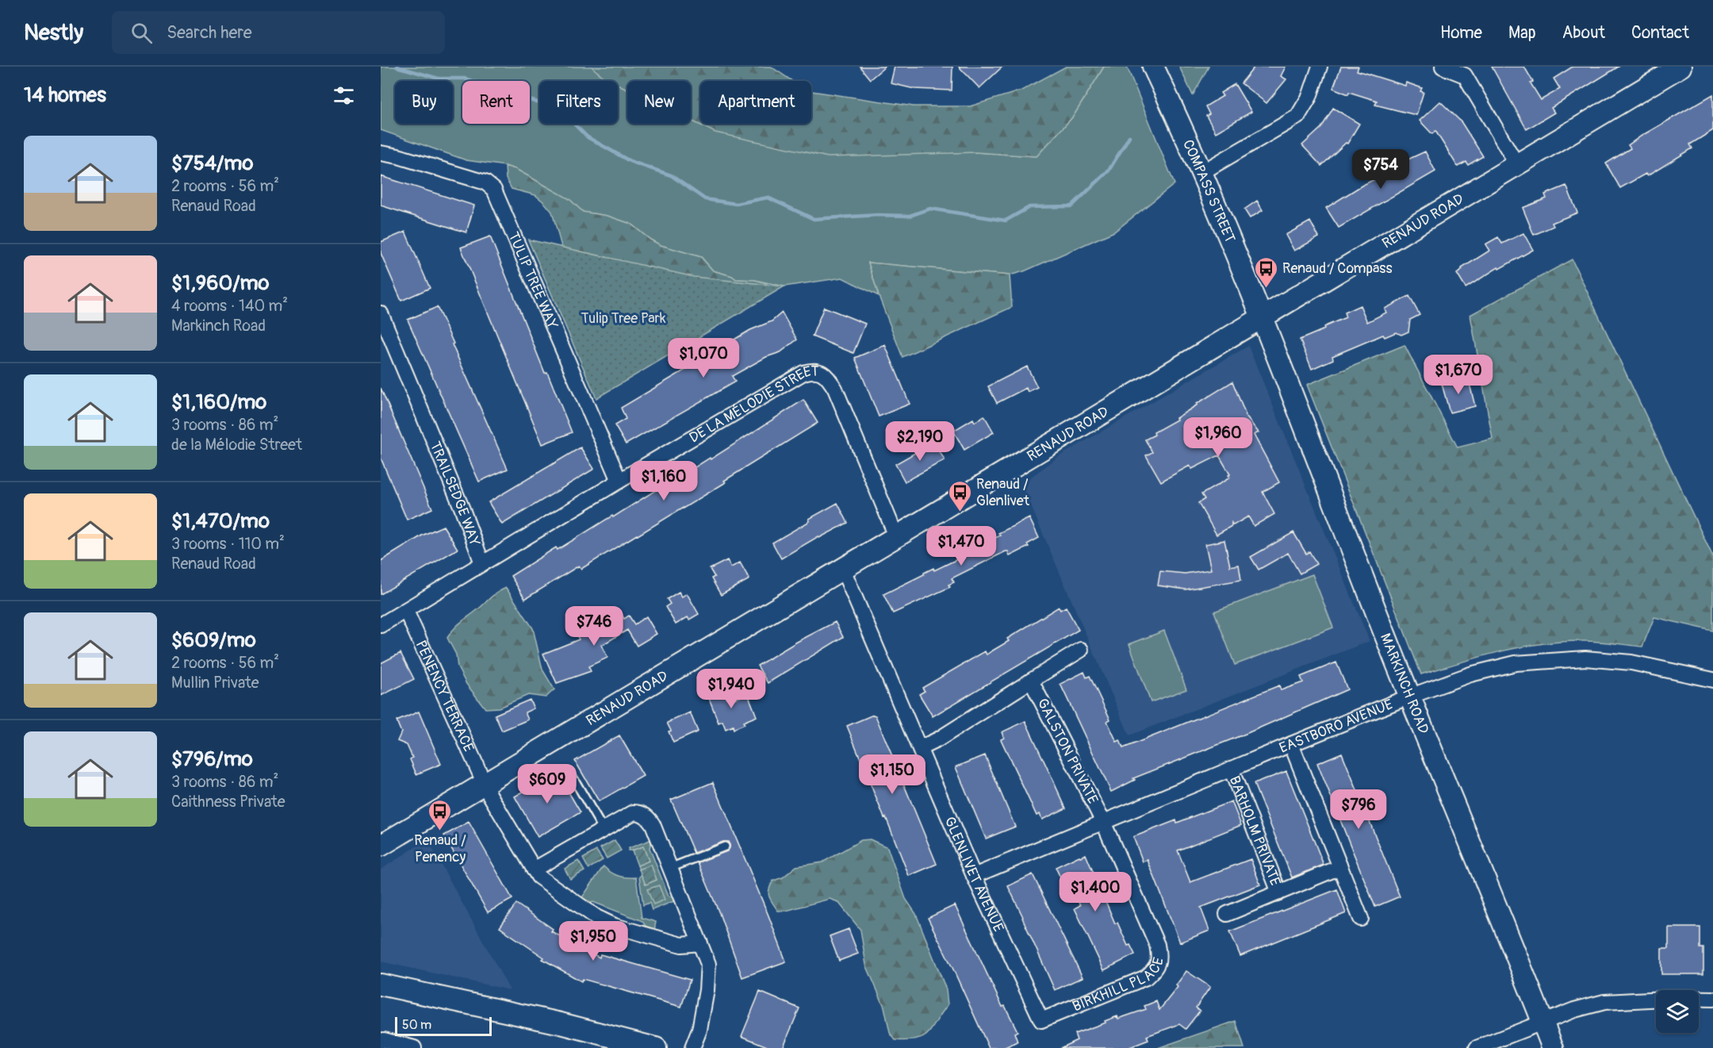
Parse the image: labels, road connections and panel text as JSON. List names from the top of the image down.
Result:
{
  "streets": {
    "street": [
      "COMPASS STREET",
      "RENAUD ROAD",
      "TULIP TREE WAY",
      "DE LA MÉLODIE STREET",
      "TRAILSEDGE WAY",
      "MARKINCH ROAD",
      "PENENCY TERRACE",
      "EASTBORO AVENUE",
      "GALSTON PRIVATE",
      "BARHOLM PRIVATE",
      "GLENLIVET AVENUE",
      "BIRKHILL PLACE"
    ]
  },
  "crossings": [
    ["COMPASS STREET", "RENAUD ROAD"],
    ["COMPASS STREET", "MARKINCH ROAD"],
    ["RENAUD ROAD", "DE LA MÉLODIE STREET"],
    ["RENAUD ROAD", "MARKINCH ROAD"],
    ["RENAUD ROAD", "PENENCY TERRACE"],
    ["RENAUD ROAD", "GLENLIVET AVENUE"],
    ["TULIP TREE WAY", "DE LA MÉLODIE STREET"],
    ["DE LA MÉLODIE STREET", "TRAILSEDGE WAY"],
    ["TRAILSEDGE WAY", "PENENCY TERRACE"],
    ["MARKINCH ROAD", "EASTBORO AVENUE"],
    ["EASTBORO AVENUE", "GALSTON PRIVATE"],
    ["EASTBORO AVENUE", "BARHOLM PRIVATE"],
    ["EASTBORO AVENUE", "GLENLIVET AVENUE"],
    ["EASTBORO AVENUE", "BIRKHILL PLACE"],
    ["GALSTON PRIVATE", "GLENLIVET AVENUE"],
    ["GALSTON PRIVATE", "BIRKHILL PLACE"],
    ["GLENLIVET AVENUE", "BIRKHILL PLACE"]
  ],
  "parks": ["Tulip Tree Park"],
  "places": {
    "bus stop": ["Renaud / Compass", "Renaud / Glenlivet", "Renaud / Penency"]
  },
  "scale_bar": "50 m",
  "page": {
    "header": "Nestly",
    "search": "Search here",
    "nav": [
      "Home",
      "Map",
      "About",
      "Contact"
    ],
    "heading": "14 homes",
    "chip": [
      "Buy",
      "Rent",
      "Filters",
      "New",
      "Apartment"
    ],
    "list": [
      {
        "name": "$754/mo",
        "note": "2 rooms · 56 m² · Renaud Road"
      },
      {
        "name": "$1,960/mo",
        "note": "4 rooms · 140 m² · Markinch Road"
      },
      {
        "name": "$1,160/mo",
        "note": "3 rooms · 86 m² · de la Mélodie Street"
      },
      {
        "name": "$1,470/mo",
        "note": "3 rooms · 110 m² · Renaud Road"
      },
      {
        "name": "$609/mo",
        "note": "2 rooms · 56 m² · Mullin Private"
      },
      {
        "name": "$796/mo",
        "note": "3 rooms · 86 m² · Caithness Private"
      }
    ],
    "price": [
      "$754",
      "$1,070",
      "$1,670",
      "$1,960",
      "$2,190",
      "$1,160",
      "$1,470",
      "$746",
      "$1,940",
      "$1,150",
      "$609",
      "$796",
      "$1,400",
      "$1,950"
    ],
    "scale": "50 m"
  }
}
